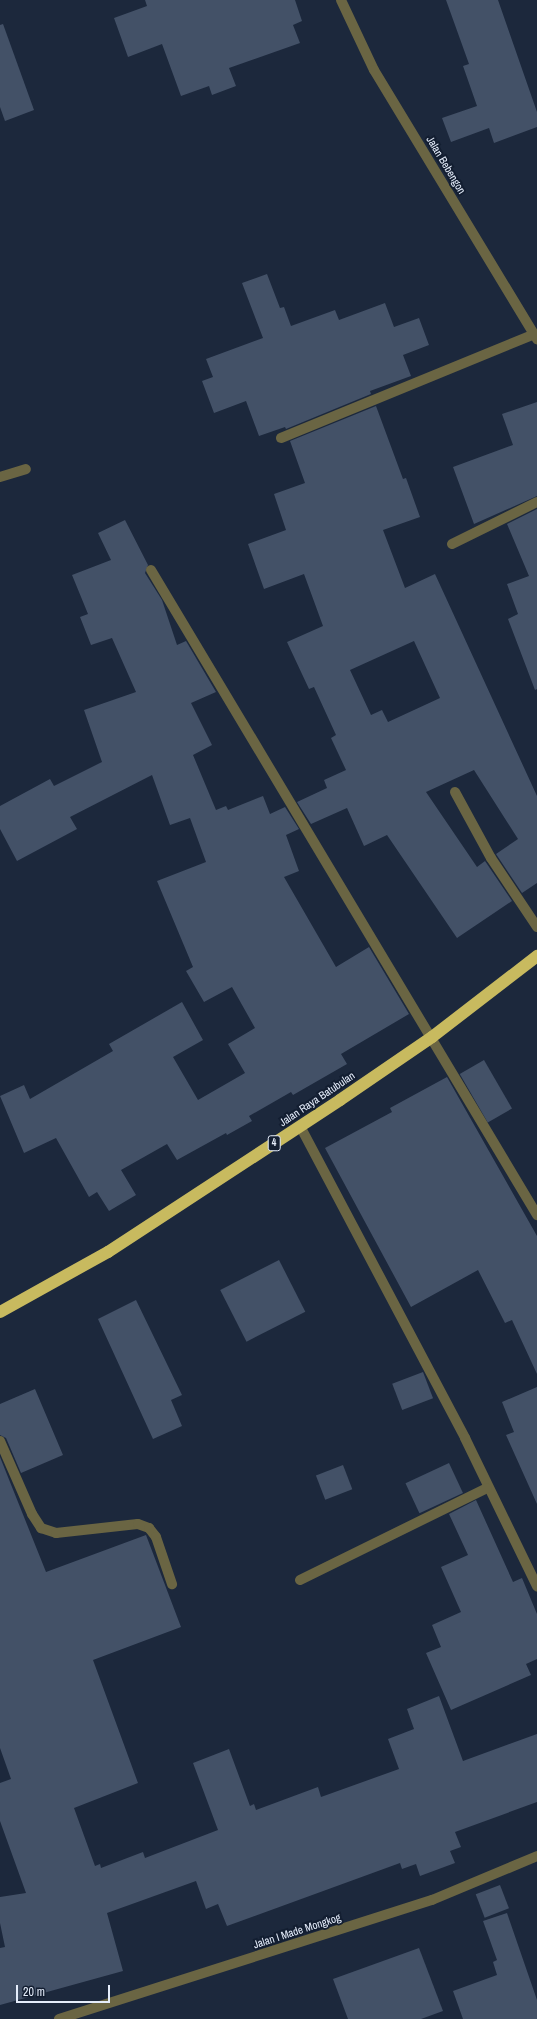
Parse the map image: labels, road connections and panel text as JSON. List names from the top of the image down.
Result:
{
  "streets": {
    "highway": ["Jalan Raya Batubulan", "4"],
    "street": ["Jalan Bebengon", "Jalan I Made Mongkog"]
  },
  "scale_bar": "20 m"
}
